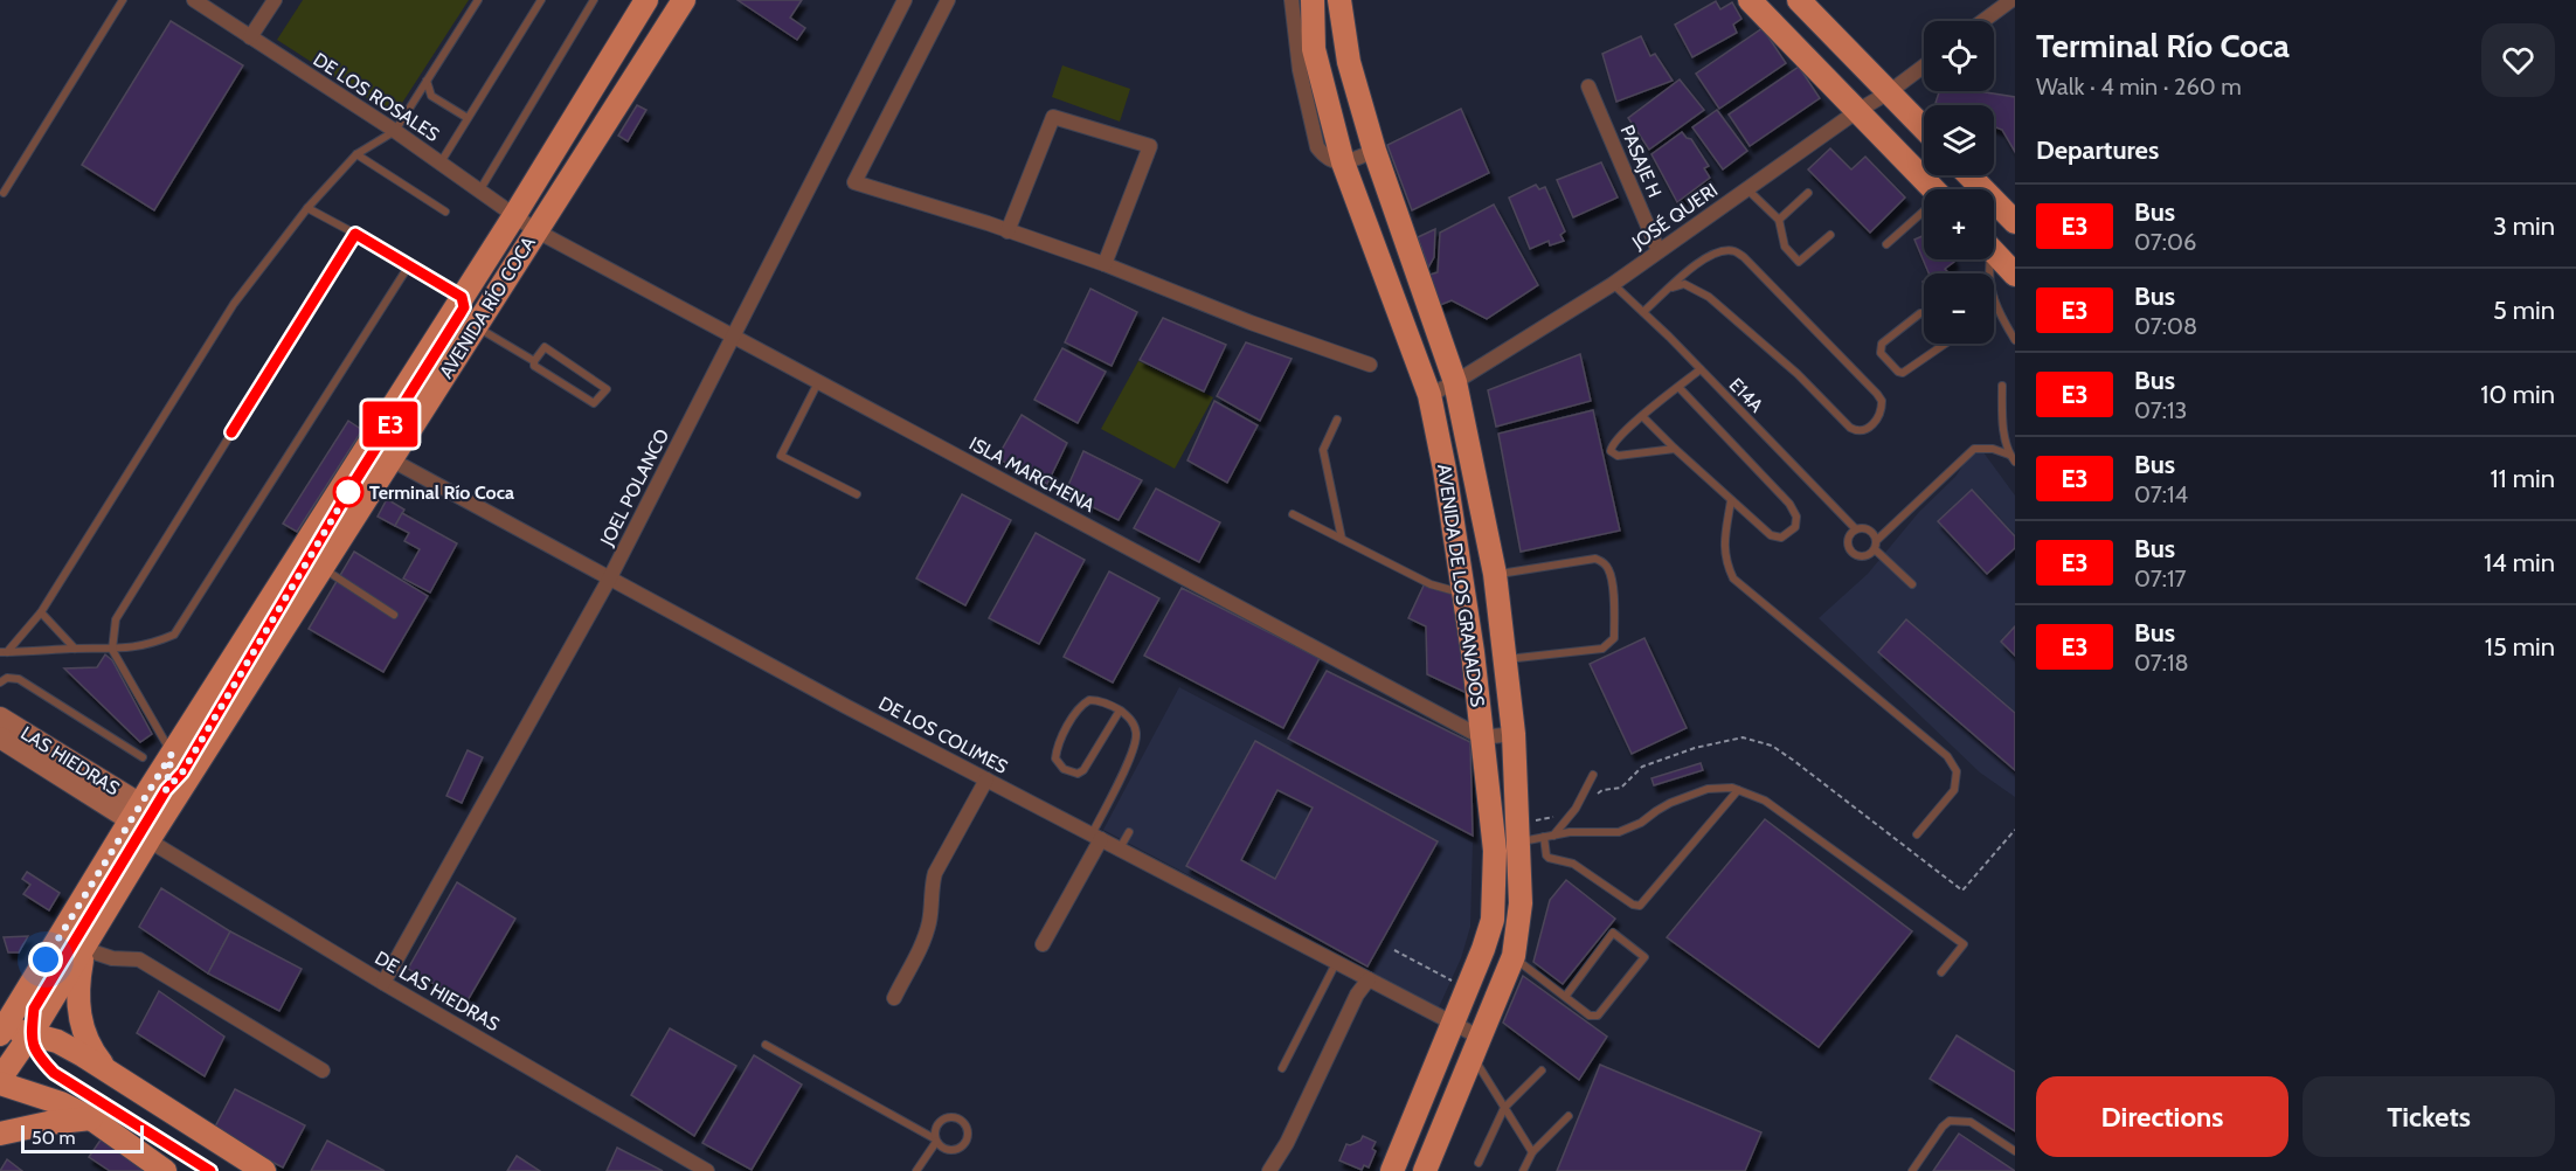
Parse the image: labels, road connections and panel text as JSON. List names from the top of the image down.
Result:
{
  "streets": {
    "main road": ["AVENIDA RÍO COCA", "AVENIDA DE LOS GRANADOS"],
    "street": [
      "DE LOS ROSALES",
      "PASAJE H",
      "JOSÉ QUERI",
      "ISLA MARCHENA",
      "JOEL POLANCO",
      "DE LOS COLIMES",
      "LAS HIEDRAS",
      "DE LAS HIEDRAS"
    ],
    "lane": ["E14A"]
  },
  "crossings": [
    ["DE LOS ROSALES", "AVENIDA RÍO COCA"],
    ["DE LOS ROSALES", "ISLA MARCHENA"],
    ["PASAJE H", "JOSÉ QUERI"],
    ["JOSÉ QUERI", "E14A"],
    ["JOSÉ QUERI", "AVENIDA DE LOS GRANADOS"],
    ["AVENIDA RÍO COCA", "ISLA MARCHENA"],
    ["AVENIDA RÍO COCA", "DE LOS COLIMES"],
    ["AVENIDA RÍO COCA", "LAS HIEDRAS"],
    ["AVENIDA RÍO COCA", "DE LAS HIEDRAS"],
    ["ISLA MARCHENA", "JOEL POLANCO"],
    ["ISLA MARCHENA", "AVENIDA DE LOS GRANADOS"],
    ["JOEL POLANCO", "DE LOS COLIMES"],
    ["JOEL POLANCO", "DE LAS HIEDRAS"],
    ["AVENIDA DE LOS GRANADOS", "DE LOS COLIMES"],
    ["LAS HIEDRAS", "DE LAS HIEDRAS"]
  ],
  "places": ["Terminal Río Coca"],
  "lines": ["bus line E3"],
  "scale_bar": "50 m",
  "page": {
    "on_map": "E3",
    "heading": [
      ["Terminal Río Coca", "Walk · 4 min · 260 m"],
      "Departures"
    ],
    "map_buttons": ["+", "−"],
    "list": [
      {
        "mark": "E3",
        "name": "Bus",
        "note": "07:06",
        "value": "3 min"
      },
      {
        "mark": "E3",
        "name": "Bus",
        "note": "07:08",
        "value": "5 min"
      },
      {
        "mark": "E3",
        "name": "Bus",
        "note": "07:13",
        "value": "10 min"
      },
      {
        "mark": "E3",
        "name": "Bus",
        "note": "07:14",
        "value": "11 min"
      },
      {
        "mark": "E3",
        "name": "Bus",
        "note": "07:17",
        "value": "14 min"
      },
      {
        "mark": "E3",
        "name": "Bus",
        "note": "07:18",
        "value": "15 min"
      }
    ],
    "buttons": ["Directions", "Tickets"],
    "scale": "50 m"
  }
}
